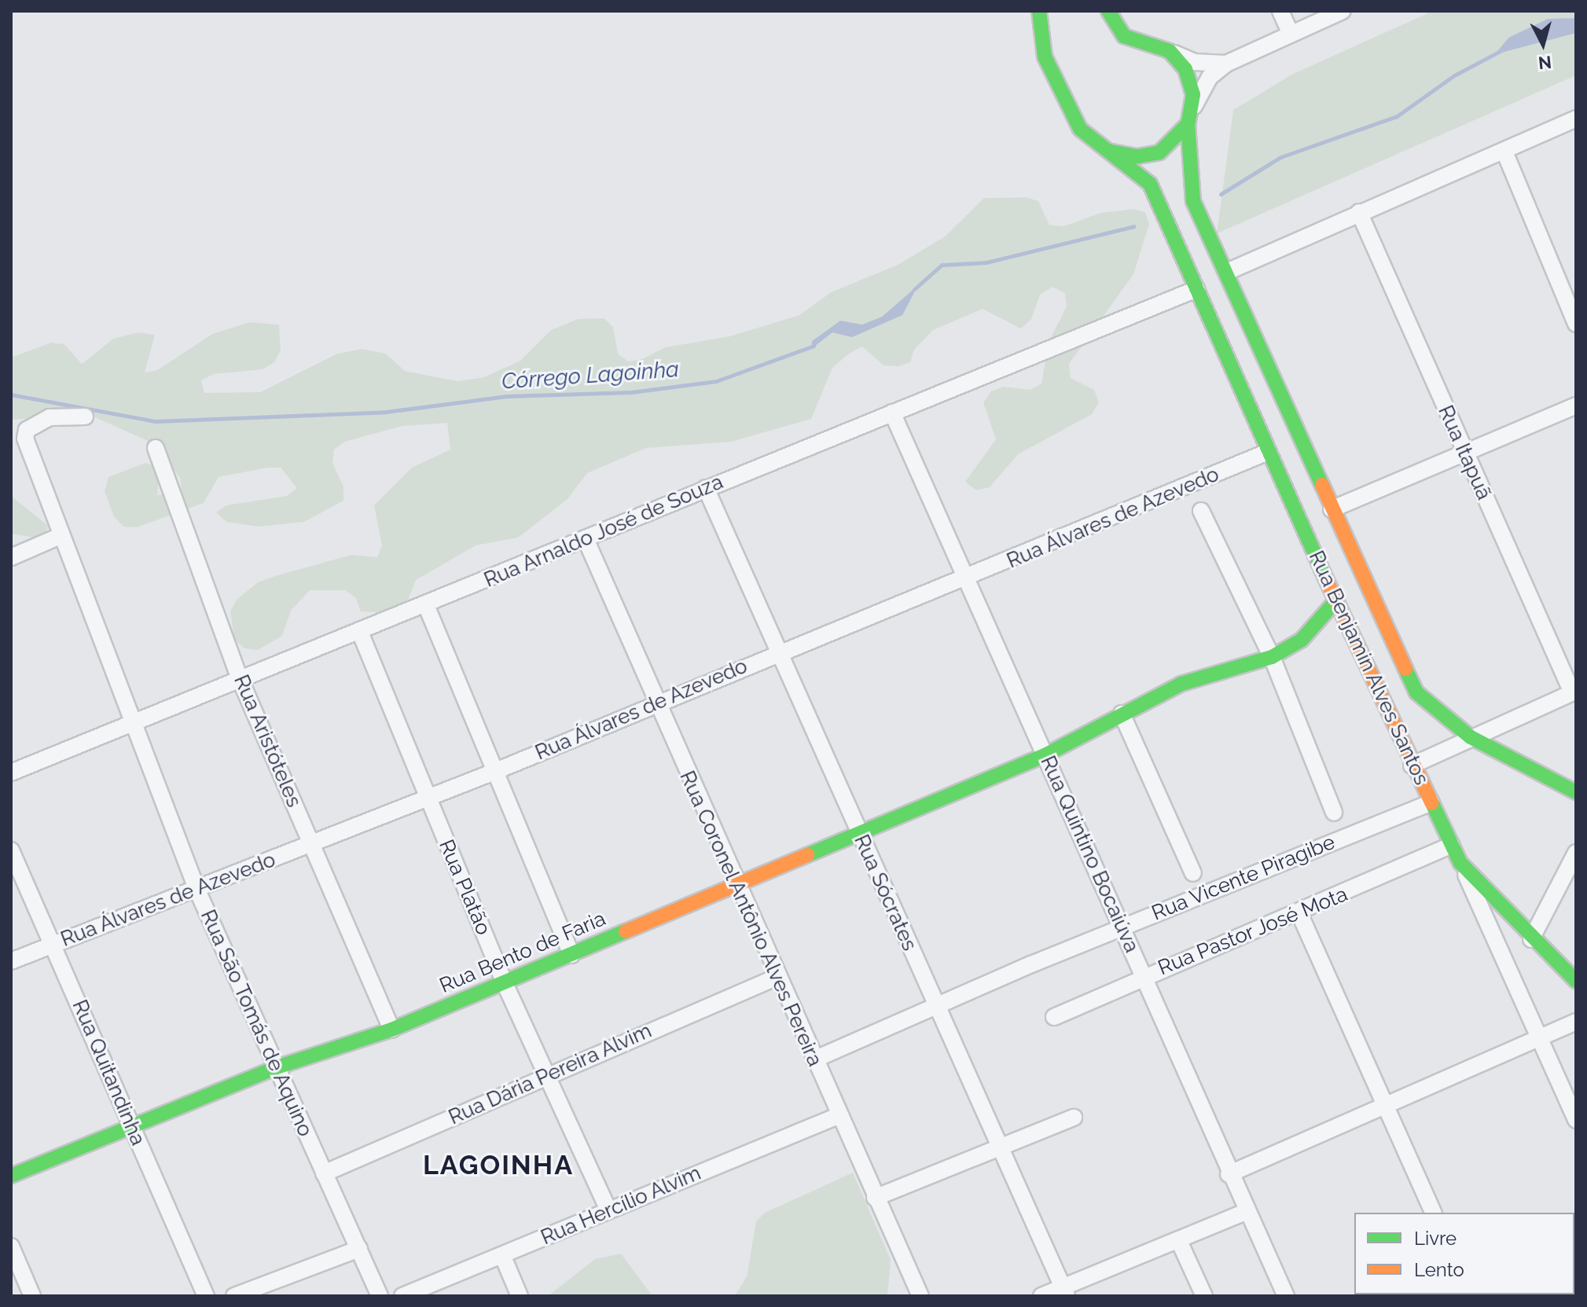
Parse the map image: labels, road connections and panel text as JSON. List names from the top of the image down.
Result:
{
  "streets": {
    "main road": ["Rua Benjamin Alves Santos", "Rua Bento de Faria"],
    "street": [
      "Rua Itapuã",
      "Rua Álvares de Azevedo",
      "Rua Arnaldo José de Souza",
      "Rua Aristóteles",
      "Rua Quintino Bocaiúva",
      "Rua Vicente Piragibe",
      "Rua Platão",
      "Rua Sócrates",
      "Rua Coronel Antônio Alves Pereira",
      "Rua Pastor José Mota",
      "Rua São Tomás de Aquino",
      "Rua Quitandinha",
      "Rua Dária Pereira Alvim",
      "Rua Hercílio Alvim"
    ]
  },
  "crossings": [
    ["Rua Álvares de Azevedo", "Rua Benjamin Alves Santos"],
    ["Rua Álvares de Azevedo", "Rua Aristóteles"],
    ["Rua Álvares de Azevedo", "Rua Quintino Bocaiúva"],
    ["Rua Álvares de Azevedo", "Rua Platão"],
    ["Rua Álvares de Azevedo", "Rua Sócrates"],
    ["Rua Álvares de Azevedo", "Rua Coronel Antônio Alves Pereira"],
    ["Rua Álvares de Azevedo", "Rua São Tomás de Aquino"],
    ["Rua Álvares de Azevedo", "Rua Quitandinha"],
    ["Rua Arnaldo José de Souza", "Rua Benjamin Alves Santos"],
    ["Rua Arnaldo José de Souza", "Rua Aristóteles"],
    ["Rua Arnaldo José de Souza", "Rua Quintino Bocaiúva"],
    ["Rua Arnaldo José de Souza", "Rua Platão"],
    ["Rua Arnaldo José de Souza", "Rua Sócrates"],
    ["Rua Arnaldo José de Souza", "Rua Coronel Antônio Alves Pereira"],
    ["Rua Arnaldo José de Souza", "Rua São Tomás de Aquino"],
    ["Rua Benjamin Alves Santos", "Rua Vicente Piragibe"],
    ["Rua Benjamin Alves Santos", "Rua Pastor José Mota"],
    ["Rua Benjamin Alves Santos", "Rua Bento de Faria"],
    ["Rua Aristóteles", "Rua Bento de Faria"],
    ["Rua Quintino Bocaiúva", "Rua Vicente Piragibe"],
    ["Rua Quintino Bocaiúva", "Rua Pastor José Mota"],
    ["Rua Quintino Bocaiúva", "Rua Bento de Faria"],
    ["Rua Vicente Piragibe", "Rua Sócrates"],
    ["Rua Vicente Piragibe", "Rua Coronel Antônio Alves Pereira"],
    ["Rua Platão", "Rua Bento de Faria"],
    ["Rua Platão", "Rua Dária Pereira Alvim"],
    ["Rua Platão", "Rua Hercílio Alvim"],
    ["Rua Sócrates", "Rua Bento de Faria"],
    ["Rua Coronel Antônio Alves Pereira", "Rua Bento de Faria"],
    ["Rua Coronel Antônio Alves Pereira", "Rua Dária Pereira Alvim"],
    ["Rua Coronel Antônio Alves Pereira", "Rua Hercílio Alvim"],
    ["Rua Bento de Faria", "Rua São Tomás de Aquino"],
    ["Rua Bento de Faria", "Rua Quitandinha"],
    ["Rua São Tomás de Aquino", "Rua Dária Pereira Alvim"]
  ],
  "districts": ["LAGOINHA"],
  "water": ["Córrego Lagoinha"],
  "legend": ["Livre", "Lento"],
  "north": "bottom"
}
